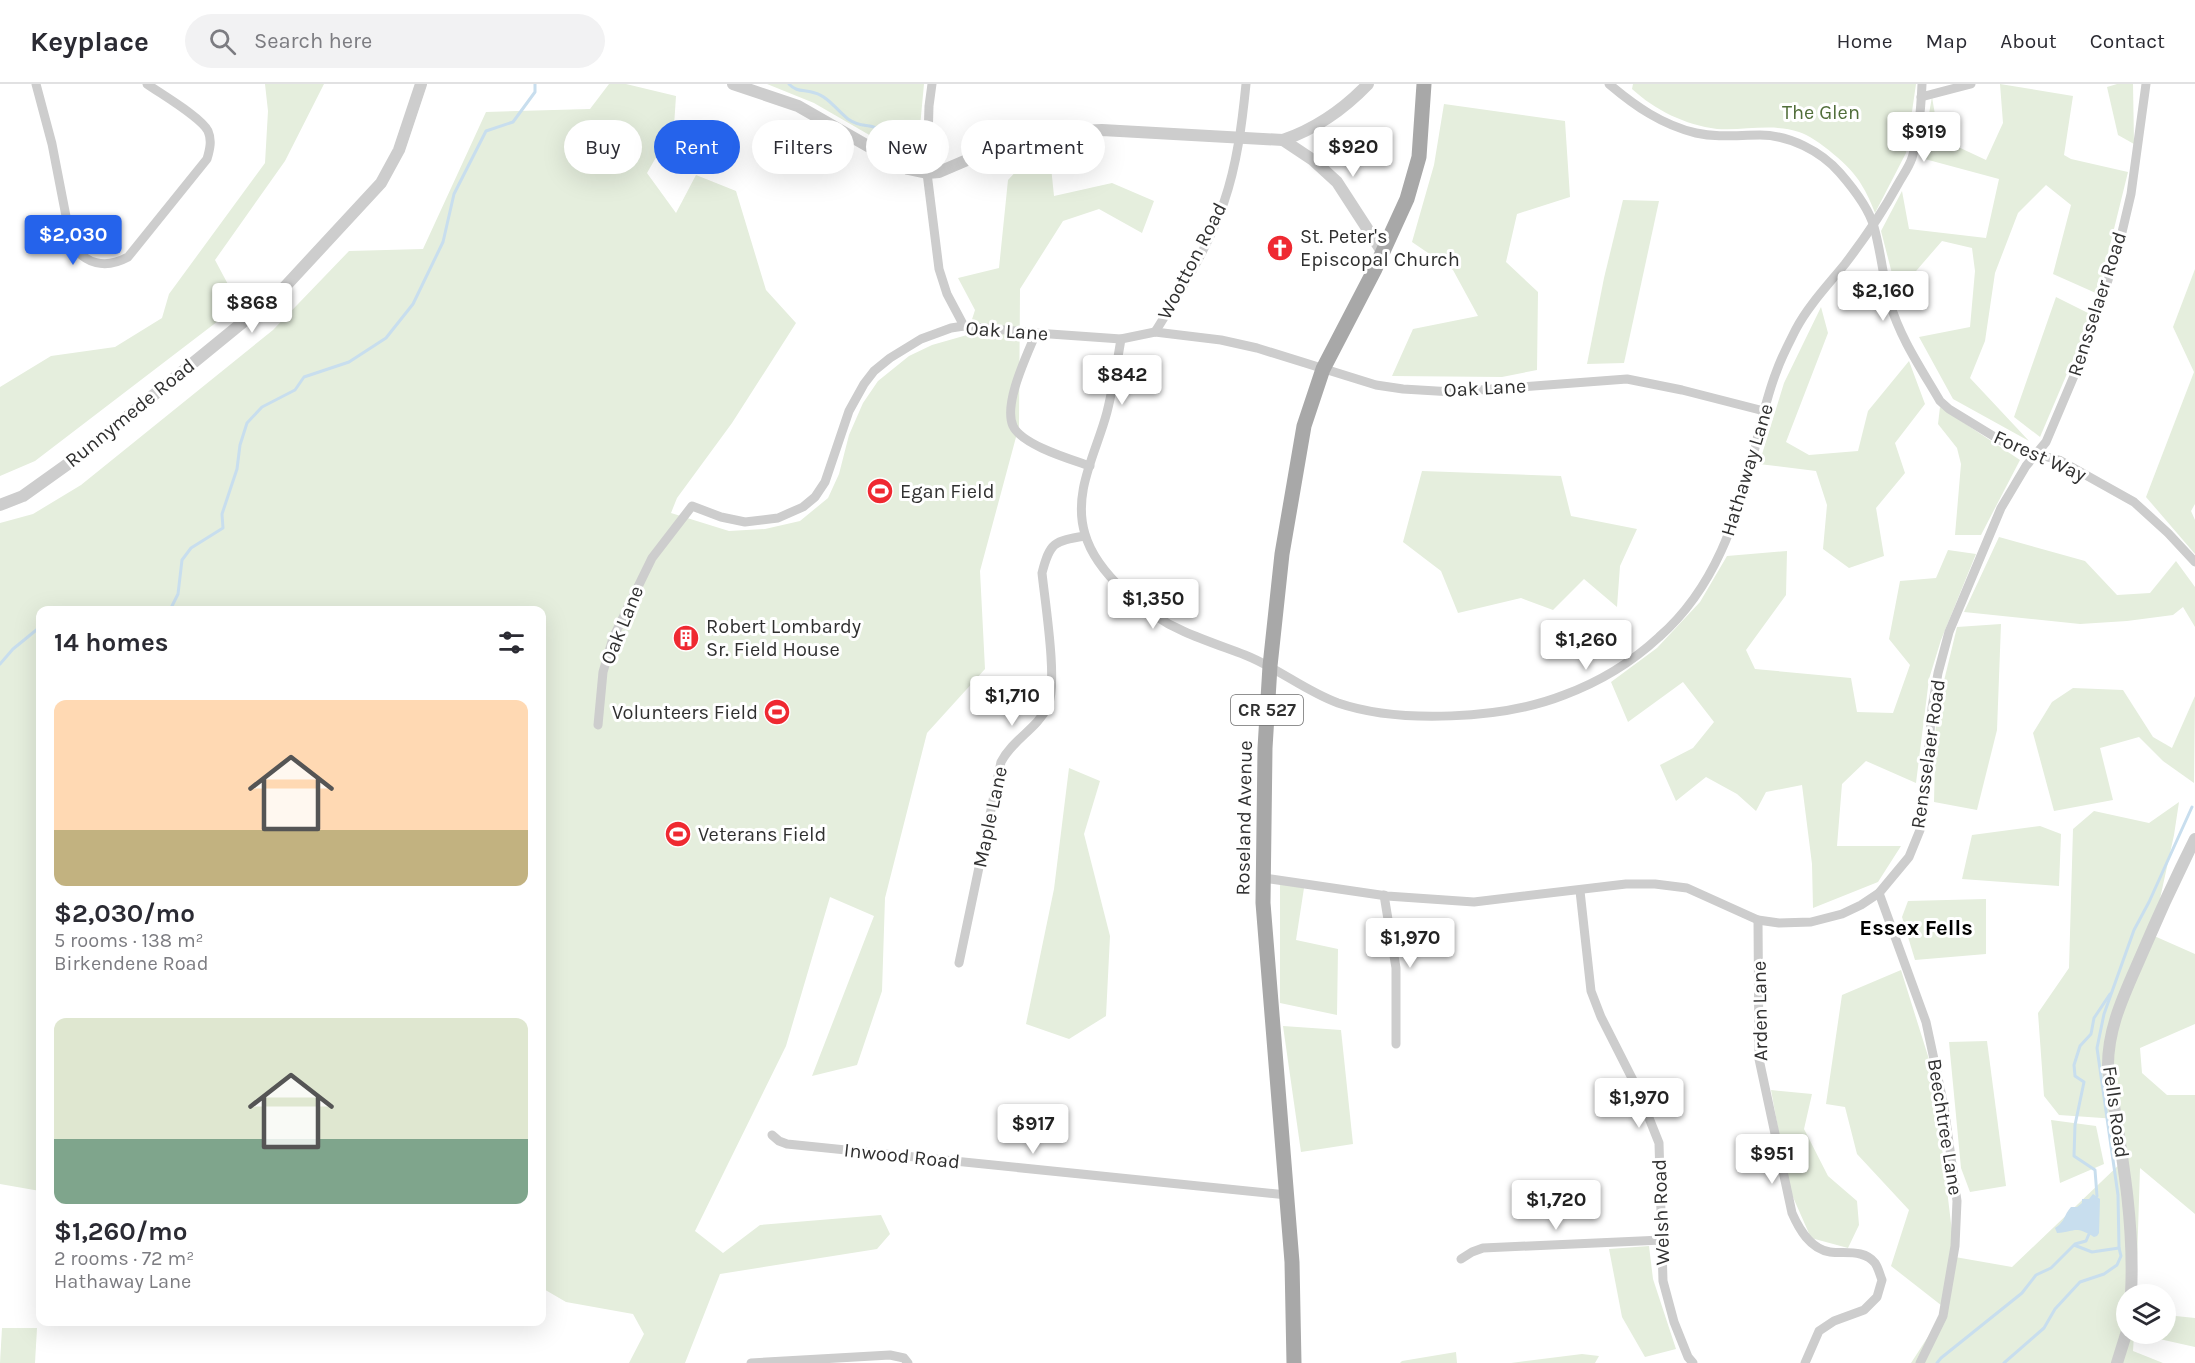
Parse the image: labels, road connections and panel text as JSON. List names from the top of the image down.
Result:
{
  "streets": {
    "main road": ["CR 527", "Roseland Avenue"],
    "street": [
      "Wootton Road",
      "Rensselaer Road",
      "Oak Lane",
      "Runnymede Road",
      "Forest Way",
      "Hathaway Lane",
      "Maple Lane",
      "Arden Lane",
      "Fells Road",
      "Beechtree Lane",
      "Inwood Road",
      "Welsh Road"
    ]
  },
  "crossings": [
    ["Wootton Road", "Oak Lane"],
    ["Rensselaer Road", "Forest Way"],
    ["Rensselaer Road", "Roseland Avenue"],
    ["Rensselaer Road", "Arden Lane"],
    ["Rensselaer Road", "Beechtree Lane"],
    ["Rensselaer Road", "Welsh Road"],
    ["Oak Lane", "Hathaway Lane"],
    ["Oak Lane", "Roseland Avenue"],
    ["Forest Way", "Hathaway Lane"],
    ["Hathaway Lane", "Roseland Avenue"],
    ["Roseland Avenue", "Inwood Road"]
  ],
  "districts": ["Essex Fells"],
  "parks": ["The Glen"],
  "places": {
    "church": ["St. Peter's Episcopal Church"],
    "sports": ["Egan Field", "Volunteers Field", "Veterans Field"],
    "building": ["Robert Lombardy Sr. Field House"]
  },
  "page": {
    "header": "Keyplace",
    "search": "Search here",
    "nav": [
      "Home",
      "Map",
      "About",
      "Contact"
    ],
    "price": [
      "$919",
      "$920",
      "$2,030",
      "$2,160",
      "$868",
      "$842",
      "$1,350",
      "$1,260",
      "$1,710",
      "$1,970",
      "$1,970",
      "$917",
      "$951",
      "$1,720"
    ],
    "chip": [
      "Buy",
      "Rent",
      "Filters",
      "New",
      "Apartment"
    ],
    "heading": "14 homes",
    "list": [
      {
        "name": "$2,030/mo",
        "note": "5 rooms · 138 m² · Birkendene Road"
      },
      {
        "name": "$1,260/mo",
        "note": "2 rooms · 72 m² · Hathaway Lane"
      }
    ]
  }
}
